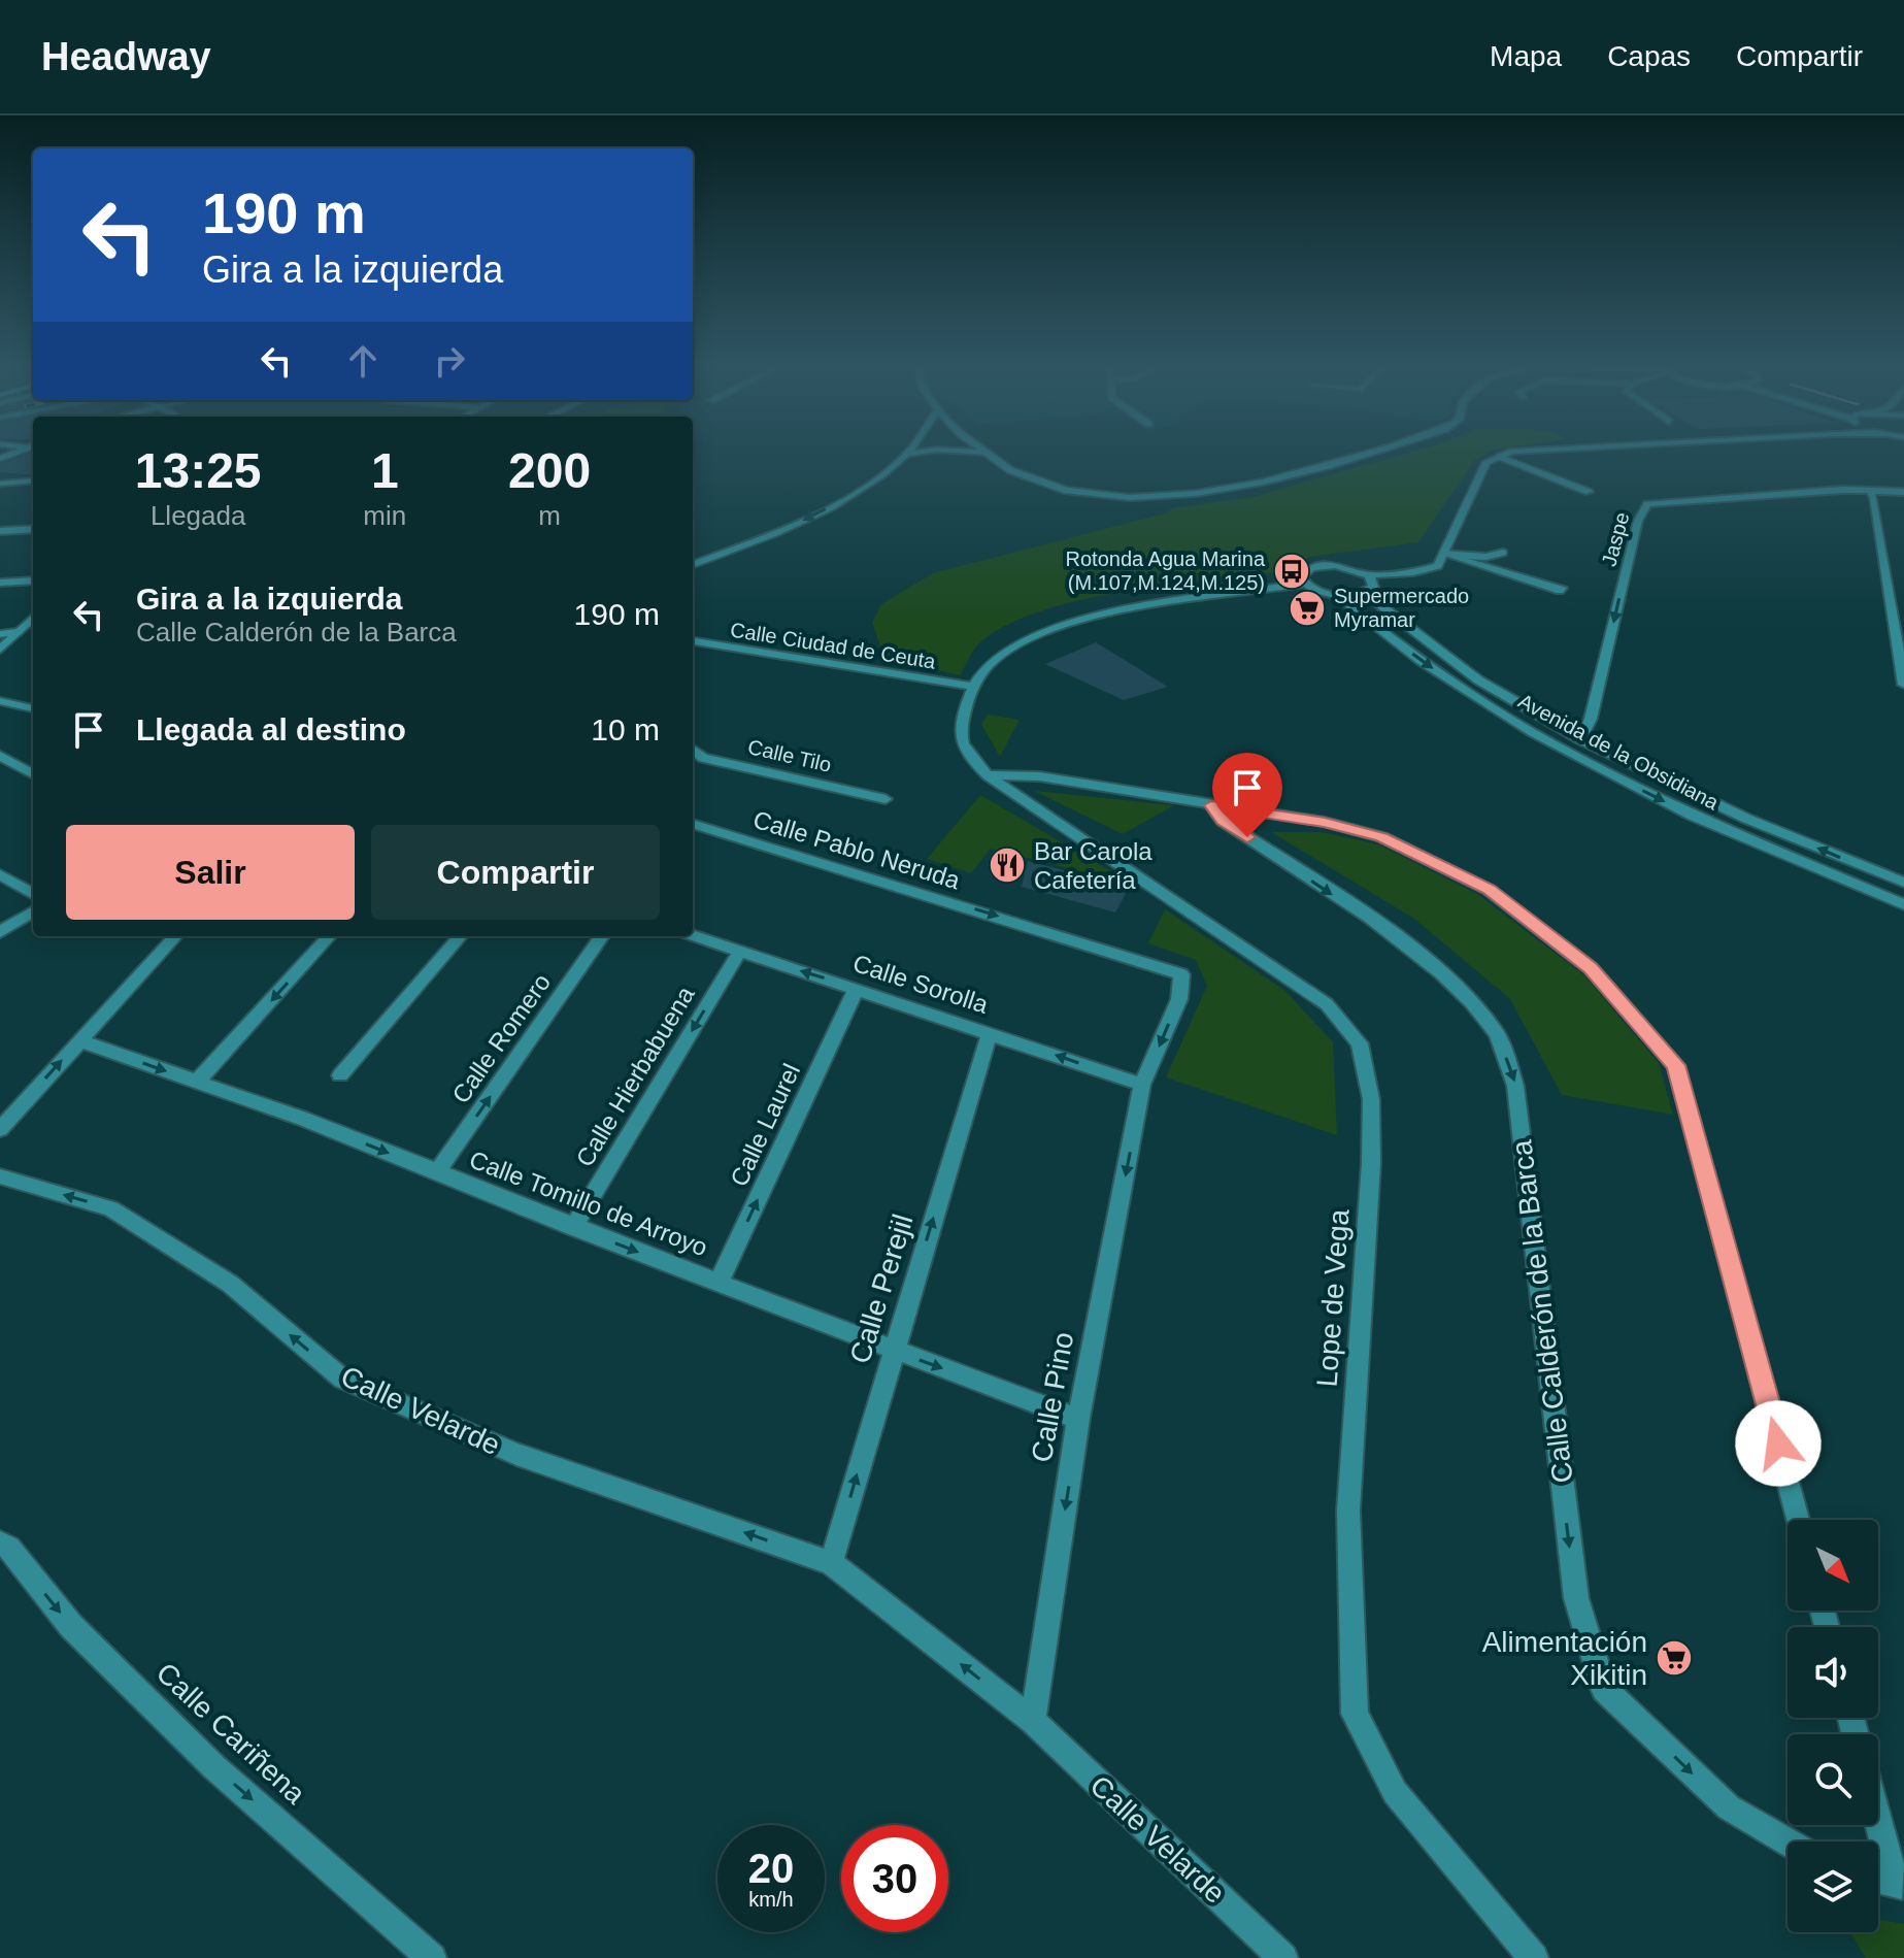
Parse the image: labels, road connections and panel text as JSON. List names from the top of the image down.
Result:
{
  "streets": {
    "street": [
      "Jaspe",
      "Calle Ciudad de Ceuta",
      "Avenida de la Obsidiana",
      "Calle Tilo",
      "Calle Pablo Neruda",
      "Calle Sorolla",
      "Calle Romero",
      "Calle Hierbabuena",
      "Calle Laurel",
      "Calle Tomillo de Arroyo",
      "Calle Perejil",
      "Lope de Vega",
      "Calle Calderón de la Barca",
      "Calle Pino",
      "Calle Velarde",
      "Calle Cariñena"
    ]
  },
  "crossings": [
    ["Jaspe", "Avenida de la Obsidiana"],
    ["Calle Ciudad de Ceuta", "Lope de Vega"],
    ["Calle Pablo Neruda", "Calle Sorolla"],
    ["Calle Pablo Neruda", "Calle Pino"],
    ["Calle Sorolla", "Calle Hierbabuena"],
    ["Calle Sorolla", "Calle Laurel"],
    ["Calle Sorolla", "Calle Perejil"],
    ["Calle Sorolla", "Calle Pino"],
    ["Calle Romero", "Calle Tomillo de Arroyo"],
    ["Calle Hierbabuena", "Calle Tomillo de Arroyo"],
    ["Calle Laurel", "Calle Tomillo de Arroyo"],
    ["Calle Tomillo de Arroyo", "Calle Perejil"],
    ["Calle Tomillo de Arroyo", "Calle Pino"],
    ["Calle Perejil", "Calle Velarde"],
    ["Calle Pino", "Calle Velarde"]
  ],
  "one_way": [
    "Jaspe",
    "Calle Pablo Neruda",
    "Calle Sorolla",
    "Calle Hierbabuena",
    "Calle Laurel",
    "Calle Tomillo de Arroyo",
    "Calle Perejil",
    "Calle Calderón de la Barca",
    "Calle Pino",
    "Calle Velarde",
    "Calle Cariñena"
  ],
  "places": {
    "bus stop": ["Rotonda Agua Marina (M.107,M.124,M.125)"],
    "supermarket": ["Supermercado Myramar", "Alimentación Xikitin"],
    "restaurant": ["Bar Carola Cafetería"]
  },
  "north": "bottom right",
  "page": {
    "header": "Headway",
    "nav": ["Mapa", "Capas", "Compartir"],
    "turn": ["190 m", "Gira a la izquierda"],
    "eta": [
      "13:25",
      "Llegada",
      "1",
      "min",
      "200",
      "m"
    ],
    "list": [
      {
        "name": "Gira a la izquierda",
        "note": "Calle Calderón de la Barca",
        "value": "190 m"
      },
      {
        "name": "Llegada al destino",
        "value": "10 m"
      }
    ],
    "buttons": ["Salir", "Compartir"],
    "speed": "20 km/h",
    "limit": "30"
  }
}
